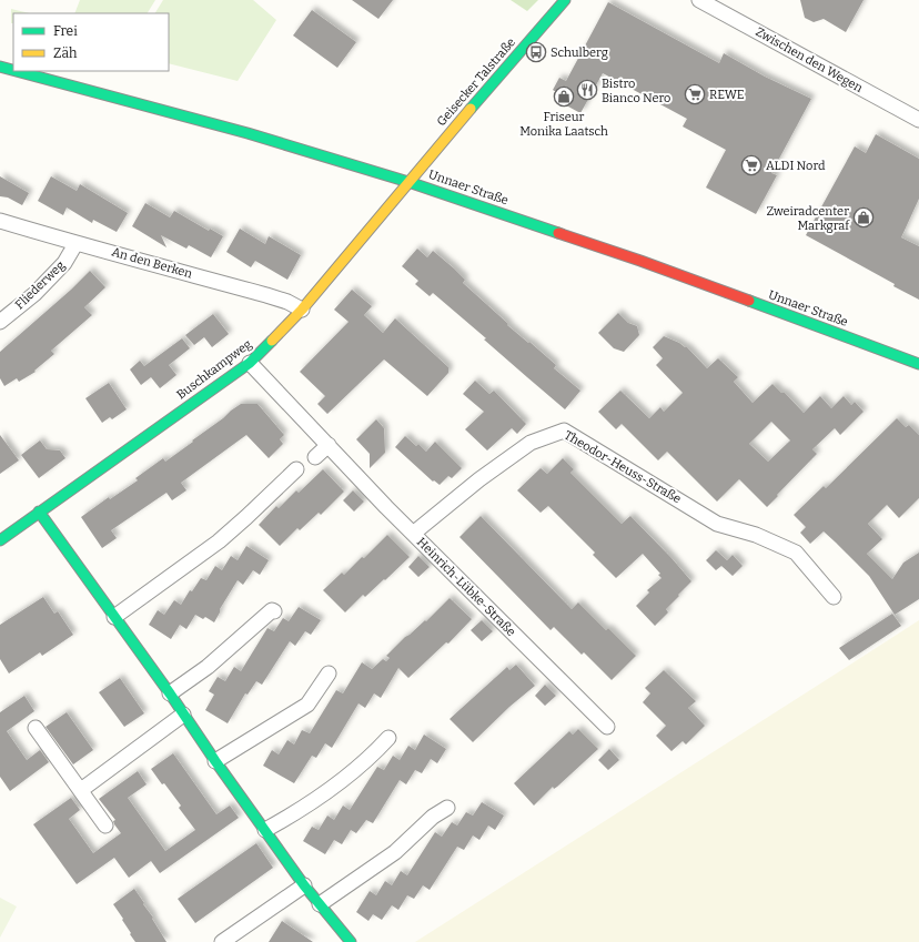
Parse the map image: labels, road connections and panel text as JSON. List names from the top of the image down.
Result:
{
  "streets": {
    "street": [
      "Zwischen den Wegen",
      "Geisecker Talstraße",
      "Unnaer Straße",
      "An den Berken",
      "Fliederweg",
      "Buschkampweg",
      "Theodor-Heuss-Straße",
      "Heinrich-Lübke-Straße"
    ]
  },
  "crossings": [
    ["Geisecker Talstraße", "Unnaer Straße"],
    ["Geisecker Talstraße", "Buschkampweg"],
    ["Unnaer Straße", "Buschkampweg"],
    ["An den Berken", "Fliederweg"],
    ["An den Berken", "Buschkampweg"],
    ["Buschkampweg", "Heinrich-Lübke-Straße"],
    ["Theodor-Heuss-Straße", "Heinrich-Lübke-Straße"]
  ],
  "places": {
    "bus stop": ["Schulberg"],
    "restaurant": ["Bistro Bianco Nero"],
    "supermarket": ["REWE", "ALDI Nord"],
    "shop": ["Friseur Monika Laatsch", "Zweiradcenter Markgraf"]
  },
  "legend": ["Frei", "Zäh"]
}
